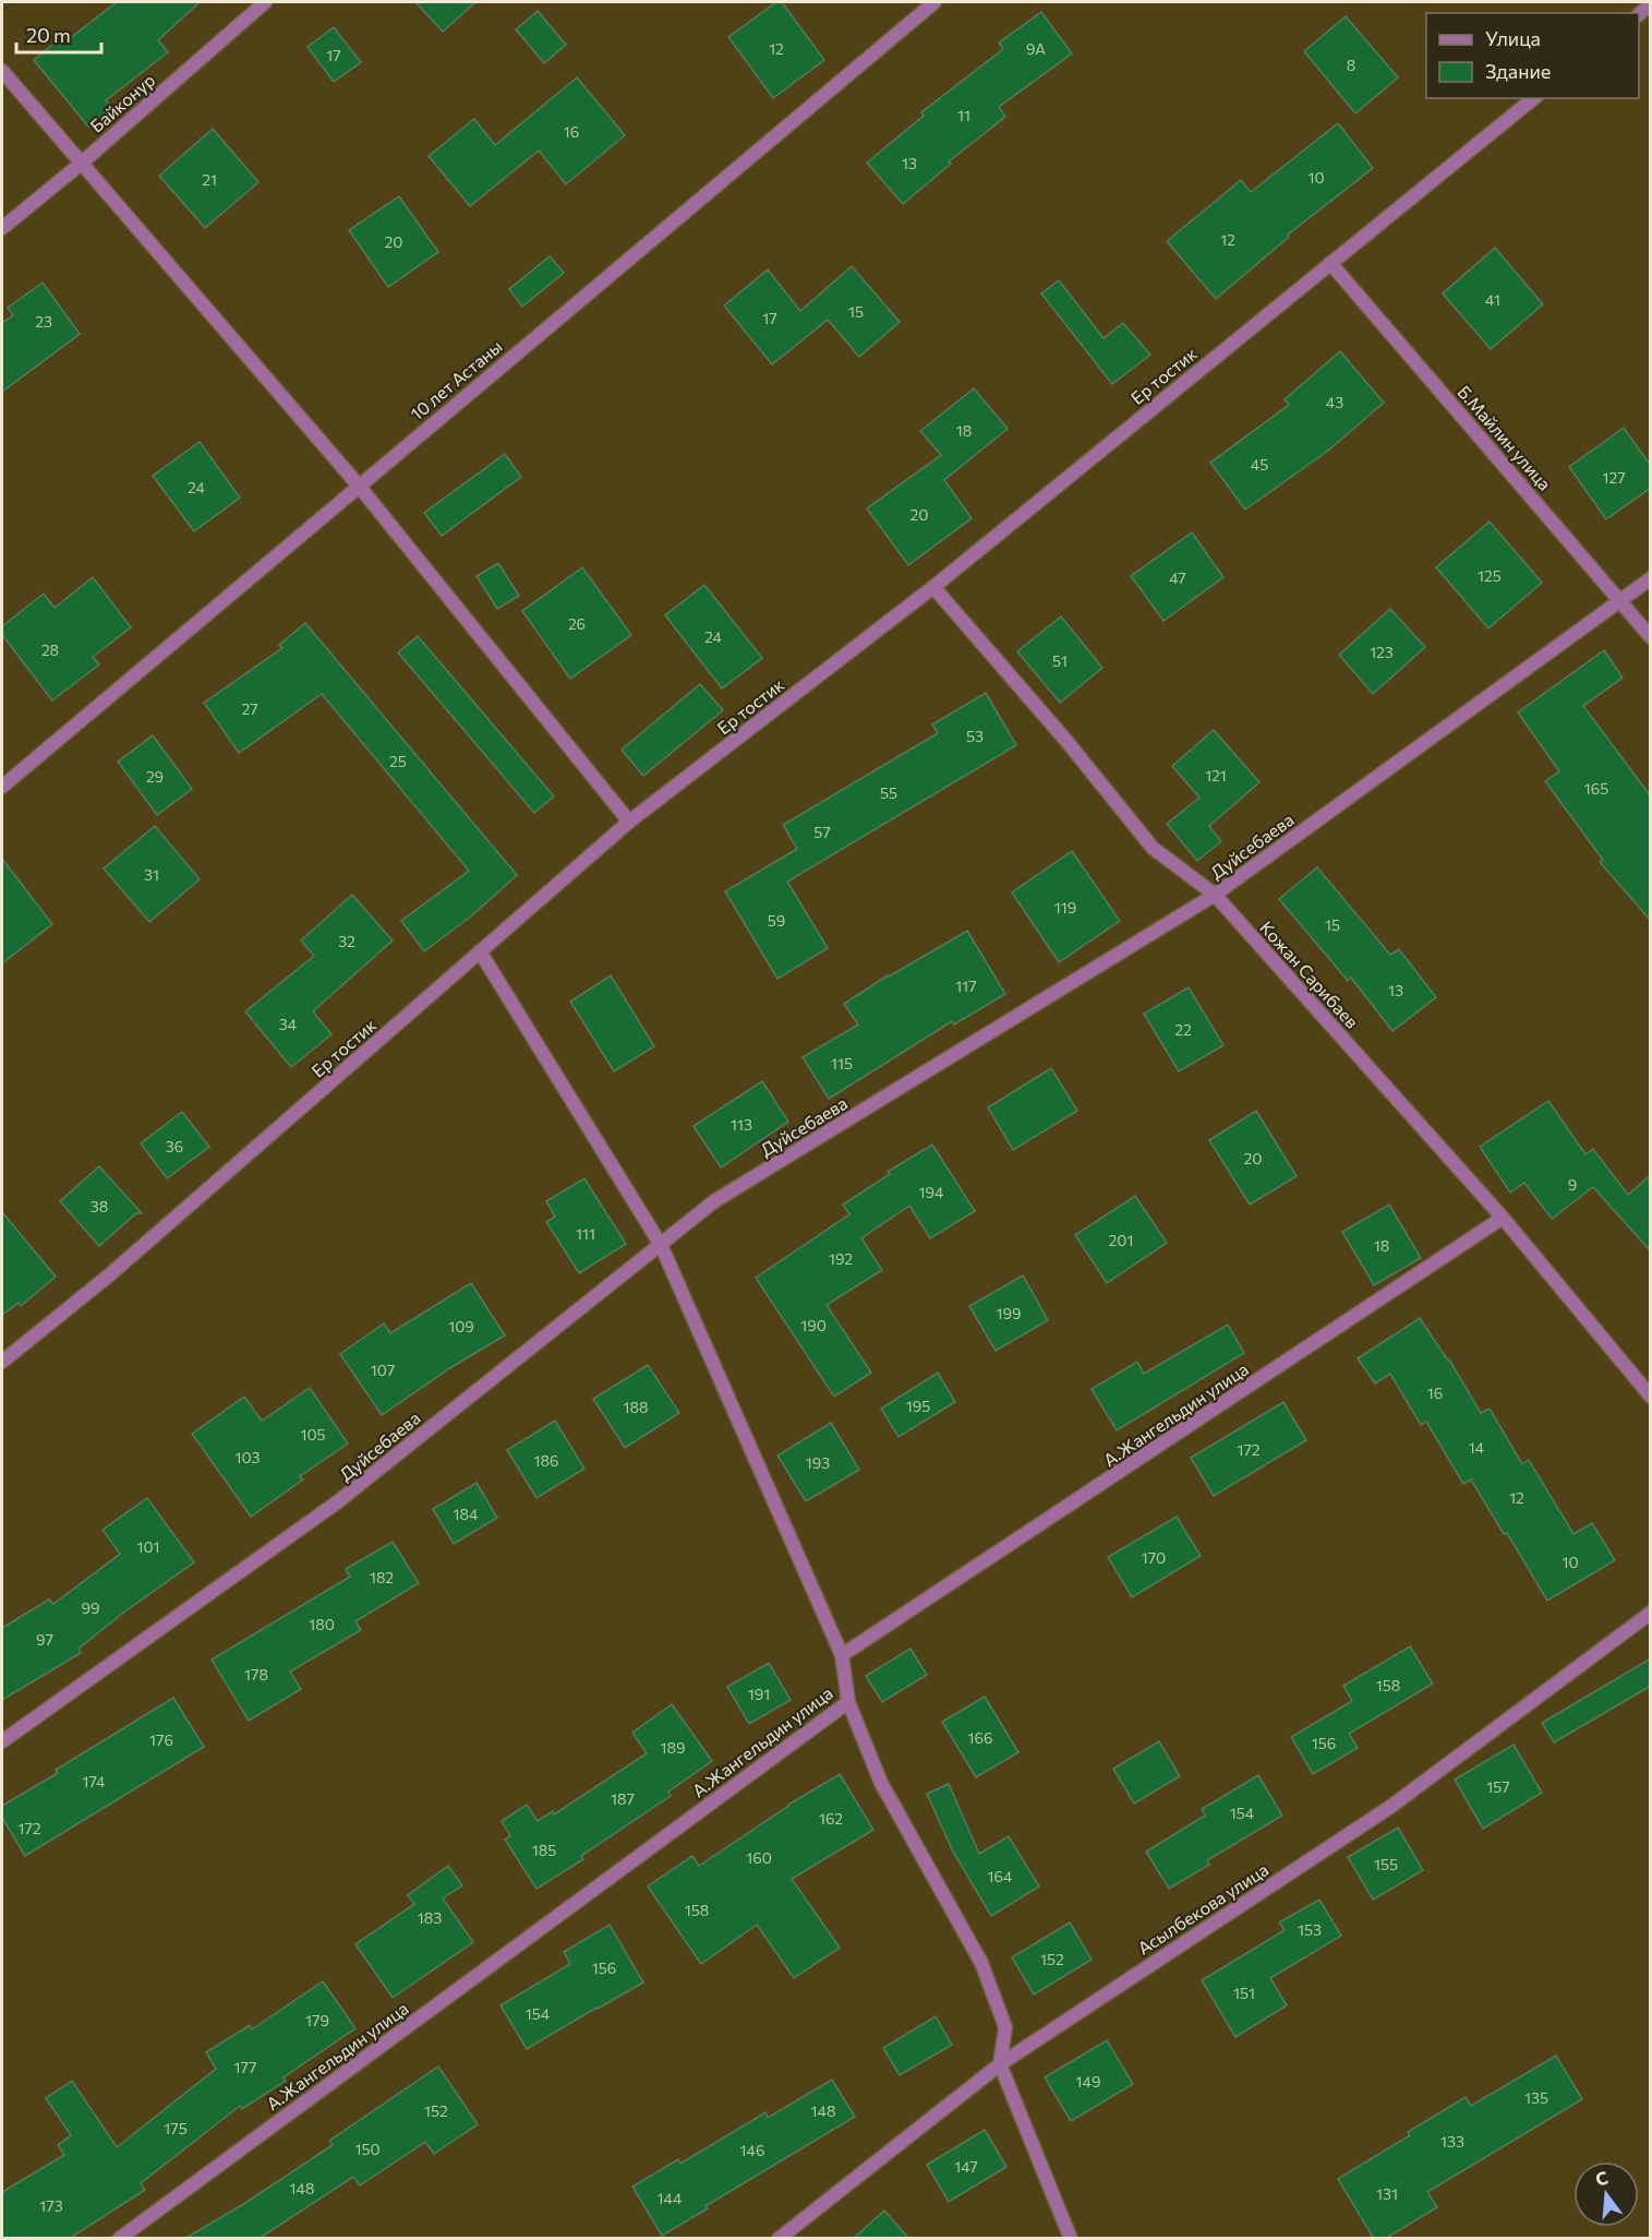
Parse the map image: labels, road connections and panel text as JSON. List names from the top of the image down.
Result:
{
  "streets": {
    "street": [
      "Байконур",
      "Ер тостик",
      "10 лет Астаны",
      "Б.Майлин улица",
      "Дуйсебаева",
      "Кожан Сарибаев",
      "А.Жангельдин улица",
      "Асылбекова улица"
    ]
  },
  "crossings": [
    ["Ер тостик", "Б.Майлин улица"],
    ["Ер тостик", "Кожан Сарибаев"],
    ["Б.Майлин улица", "Дуйсебаева"],
    ["Дуйсебаева", "Кожан Сарибаев"],
    ["Кожан Сарибаев", "А.Жангельдин улица"]
  ],
  "house_numbers": [
    "12",
    "9А",
    "17",
    "8",
    "11",
    "16",
    "13",
    "10",
    "21",
    "12",
    "20",
    "41",
    "15",
    "17",
    "23",
    "43",
    "18",
    "45",
    "127",
    "24",
    "20",
    "125",
    "47",
    "26",
    "24",
    "28",
    "123",
    "51",
    "27",
    "53",
    "25",
    "121",
    "29",
    "165",
    "55",
    "57",
    "31",
    "119",
    "59",
    "15",
    "32",
    "117",
    "13",
    "34",
    "22",
    "115",
    "113",
    "36",
    "20",
    "9",
    "194",
    "38",
    "111",
    "201",
    "18",
    "192",
    "199",
    "190",
    "109",
    "107",
    "16",
    "195",
    "188",
    "105",
    "14",
    "172",
    "103",
    "186",
    "193",
    "12",
    "184",
    "101",
    "170",
    "10",
    "182",
    "99",
    "180",
    "97",
    "178",
    "158",
    "191",
    "166",
    "176",
    "156",
    "189",
    "174",
    "157",
    "187",
    "154",
    "162",
    "172",
    "185",
    "160",
    "155",
    "164",
    "158",
    "183",
    "153",
    "152",
    "156",
    "151",
    "154",
    "179",
    "177",
    "149",
    "135",
    "152",
    "148",
    "175",
    "133",
    "150",
    "146",
    "147",
    "148",
    "131",
    "144",
    "173"
  ],
  "legend": ["Улица", "Здание"],
  "scale_bar": "20 m",
  "north": "top"
}
